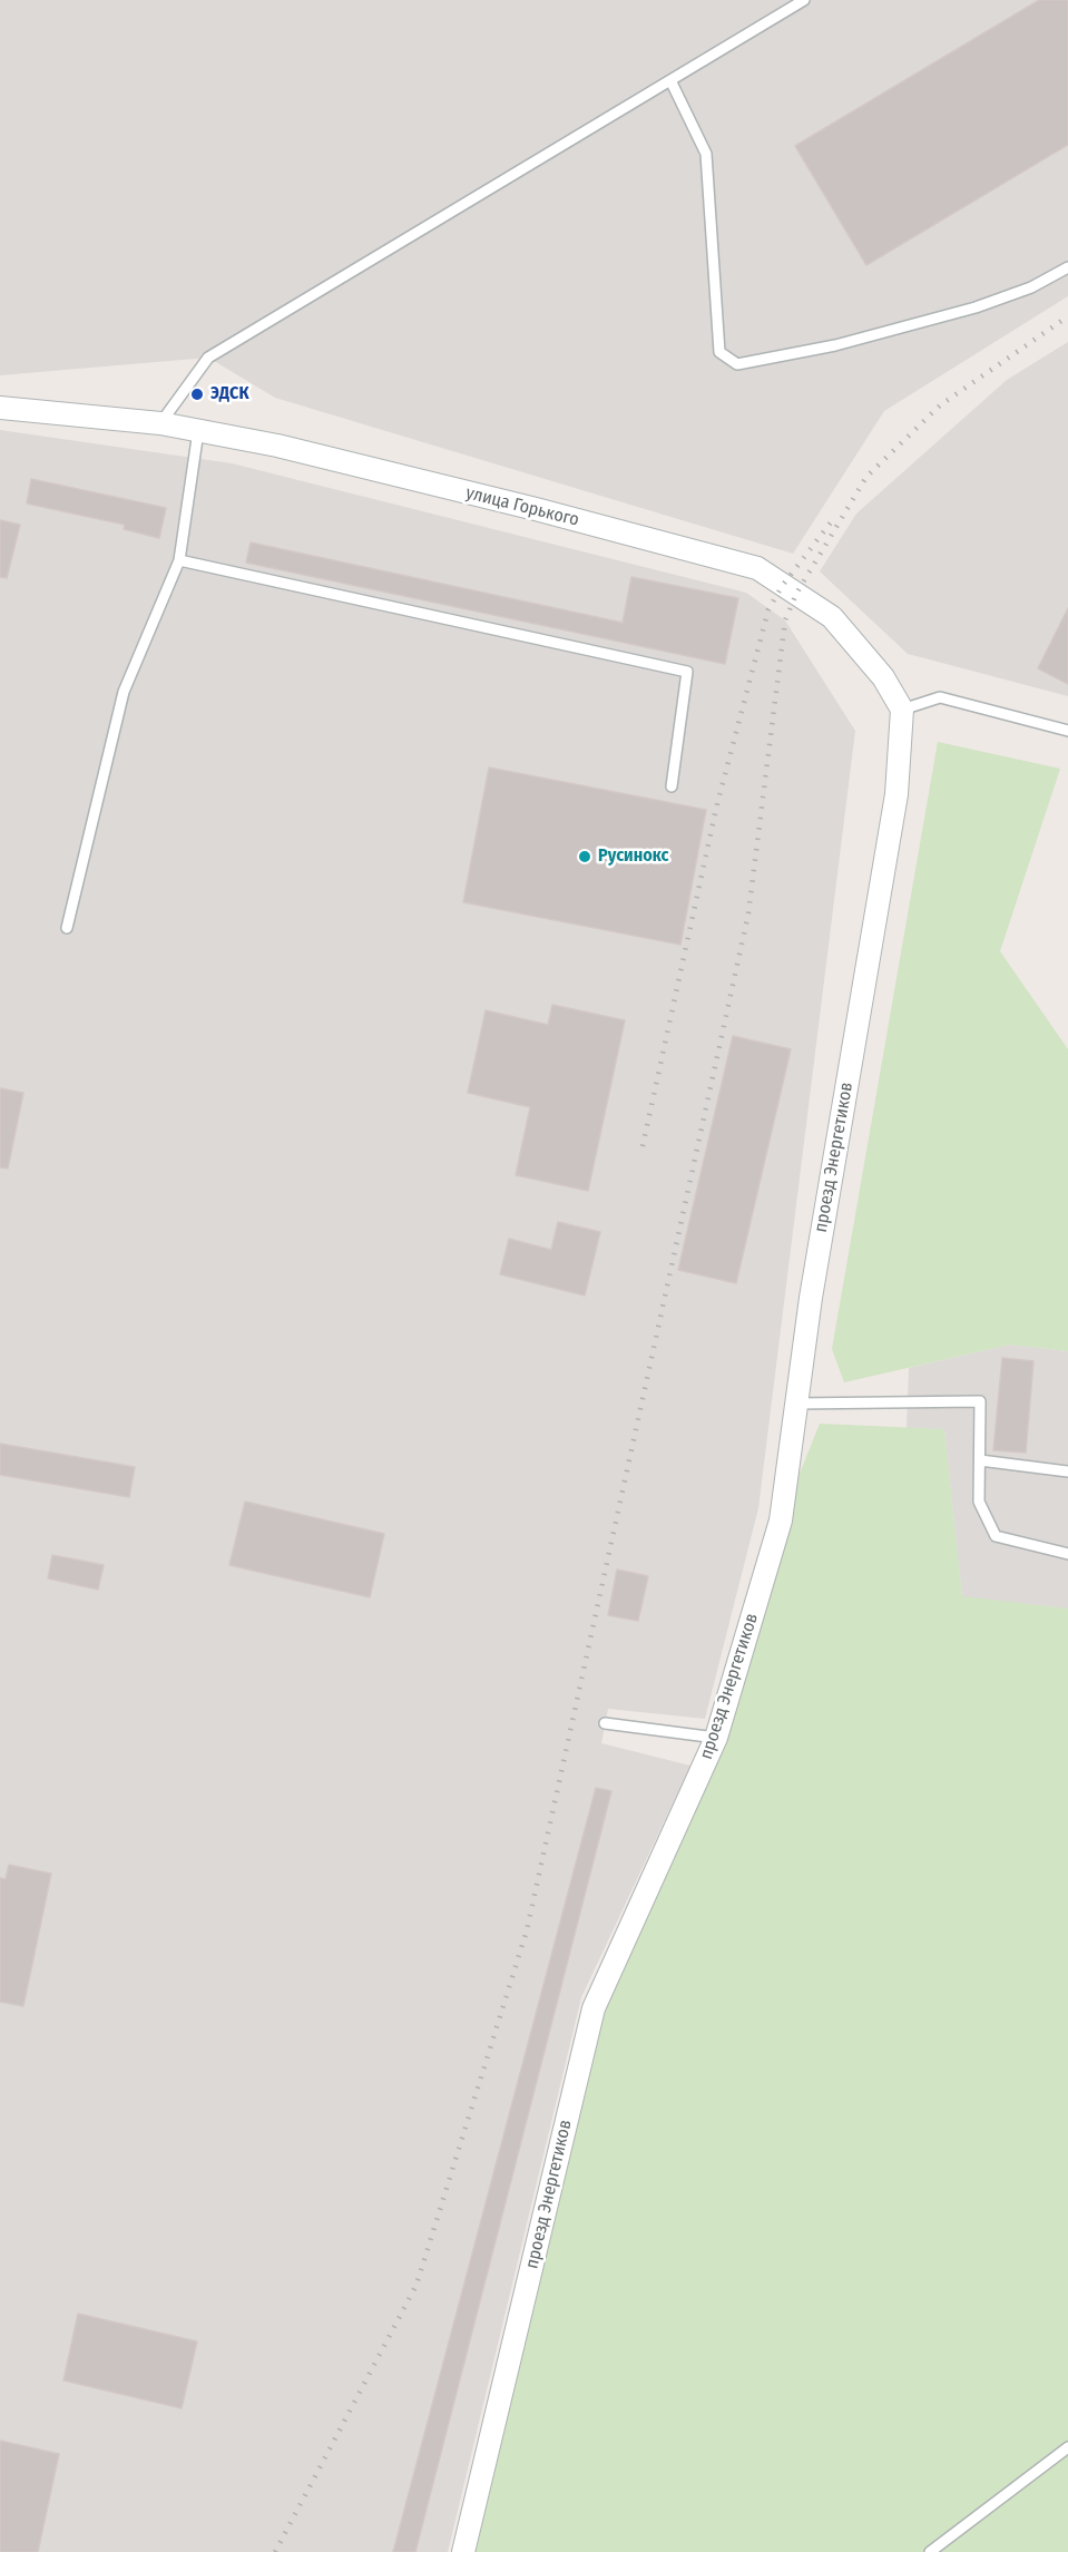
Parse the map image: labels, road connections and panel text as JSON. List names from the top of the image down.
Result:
{
  "streets": {
    "street": ["улица Горького", "проезд Энергетиков"]
  },
  "crossings": [
    ["улица Горького", "проезд Энергетиков"]
  ],
  "places": ["ЭДСК", "Русинокс"]
}
